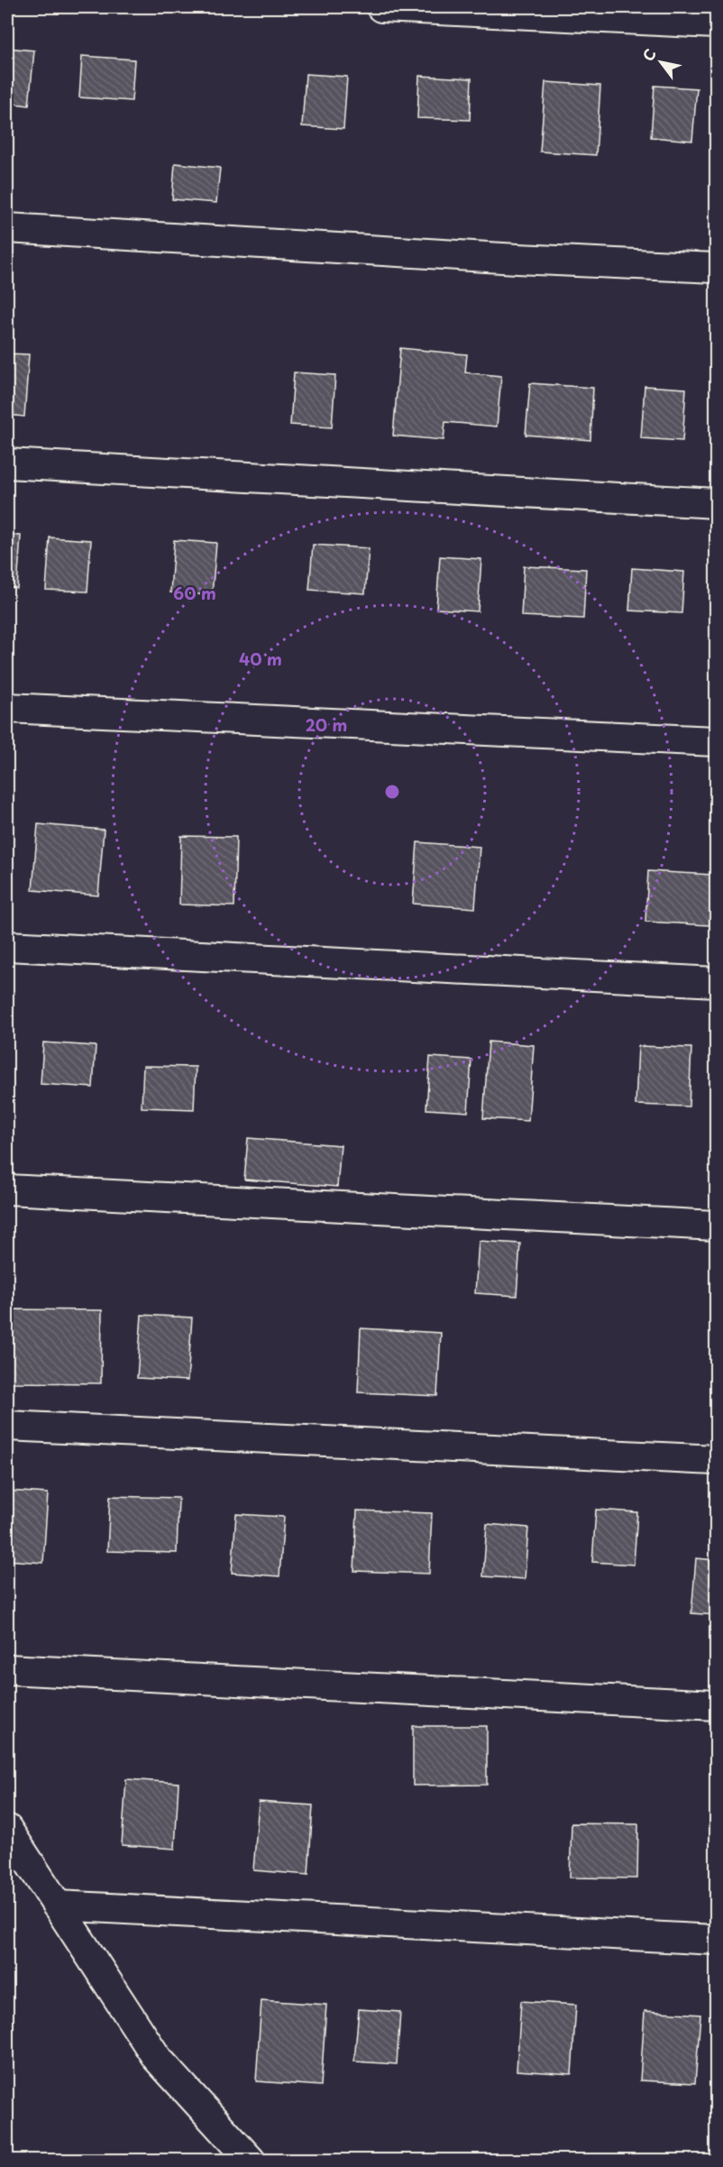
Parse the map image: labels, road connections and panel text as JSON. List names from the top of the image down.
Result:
{
  "north": "top left",
  "rings": ["60 m", "40 m", "20 m"]
}
